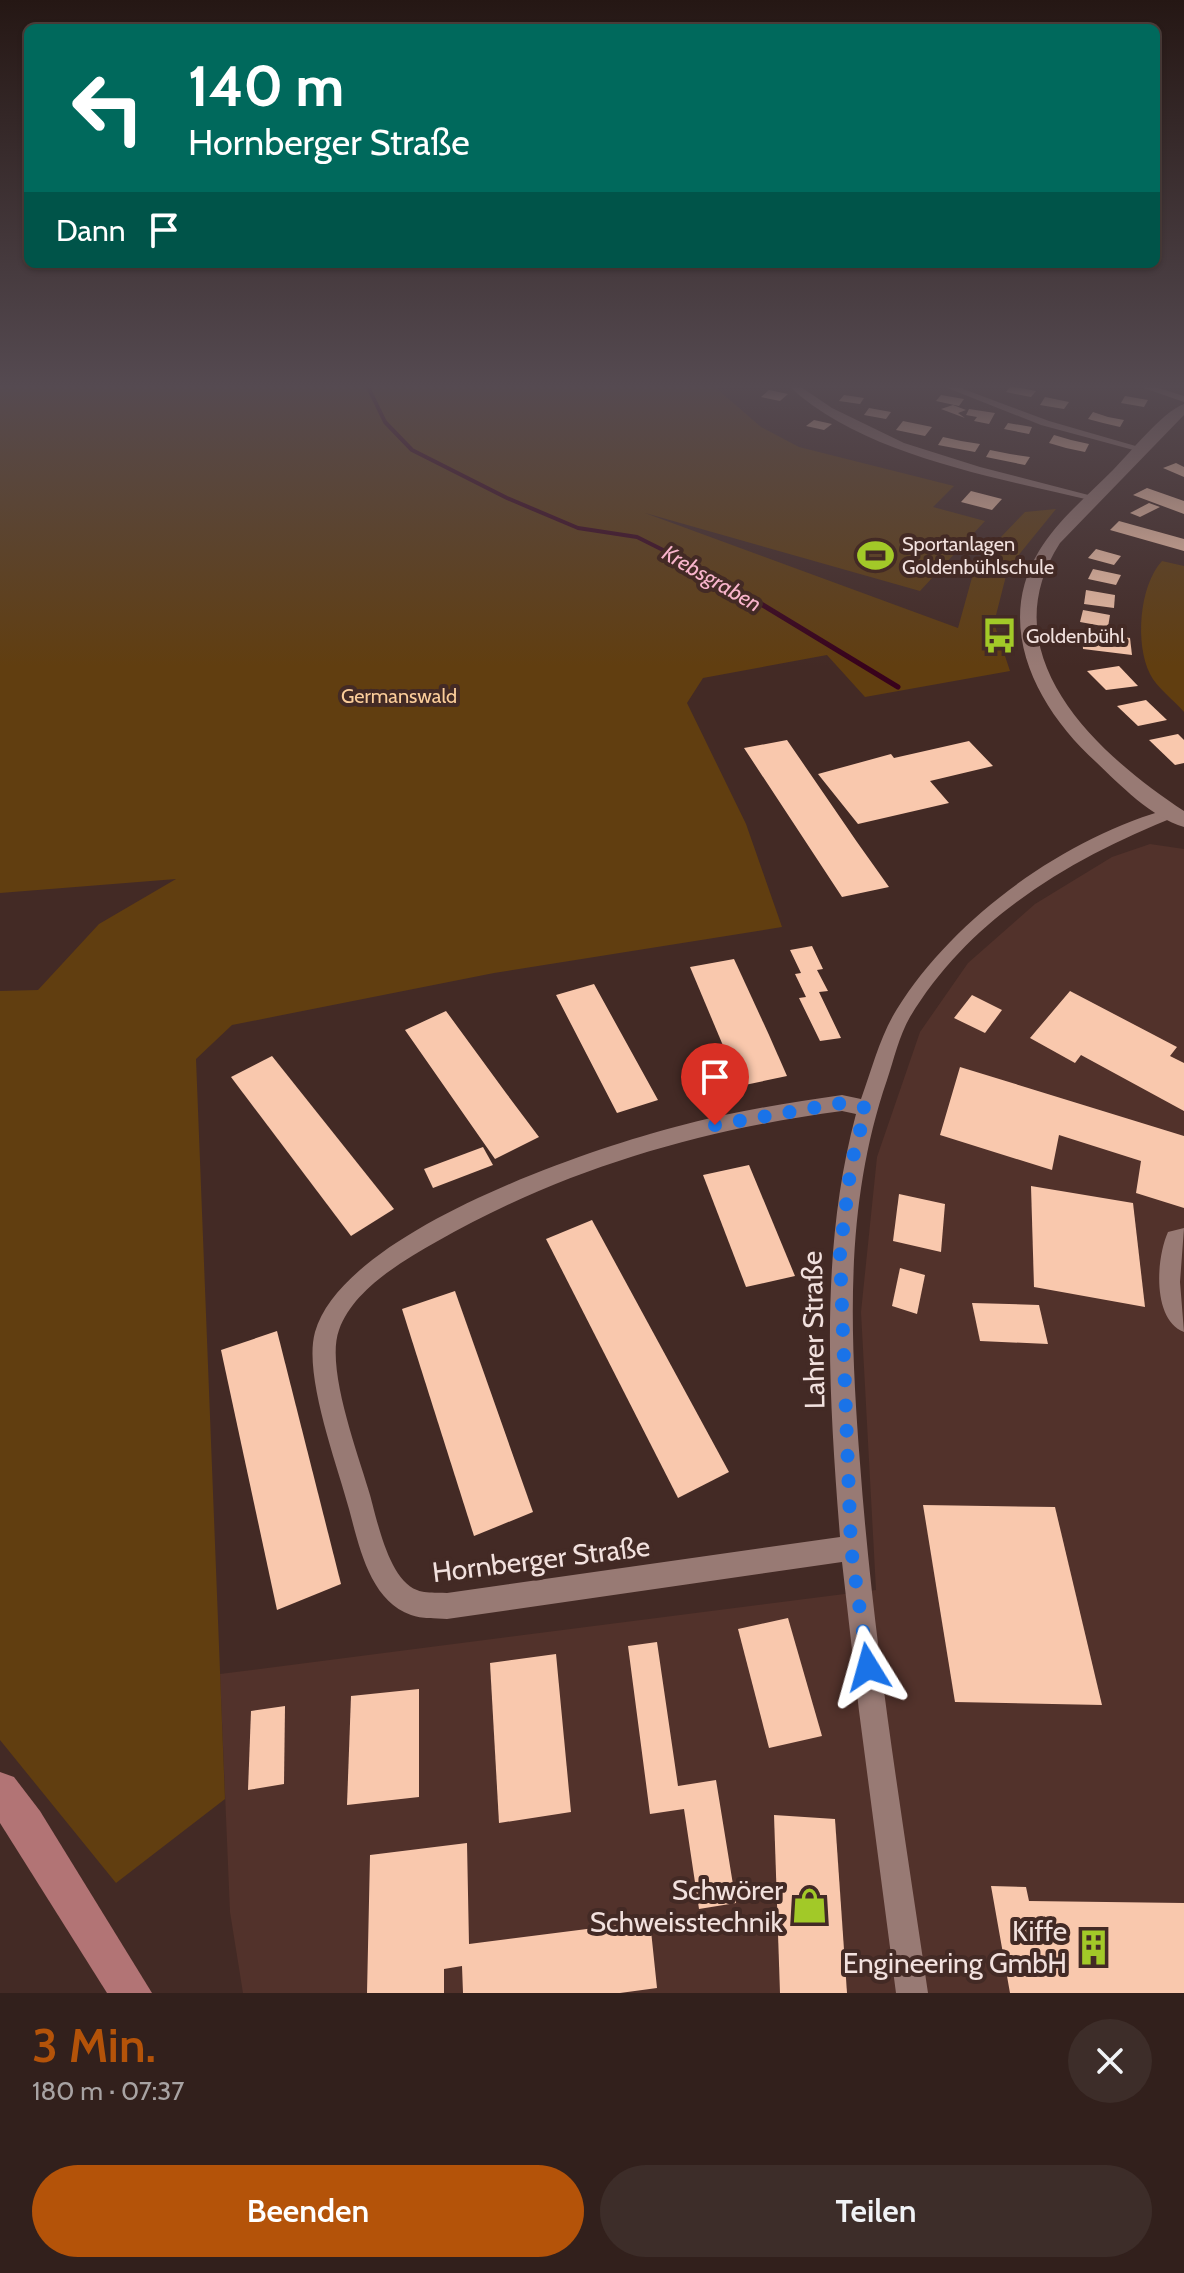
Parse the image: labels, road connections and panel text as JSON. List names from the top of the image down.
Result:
{
  "streets": {
    "street": ["Lahrer Straße", "Hornberger Straße"]
  },
  "crossings": [
    ["Lahrer Straße", "Hornberger Straße"]
  ],
  "water": ["Krebsgraben"],
  "parks": ["Germanswald"],
  "places": {
    "sports": ["Sportanlagen Goldenbühlschule"],
    "bus stop": ["Goldenbühl"],
    "shop": ["Schwörer Schweisstechnik"],
    "building": ["Kiffe Engineering GmbH"]
  },
  "page": {
    "turn": ["140 m", "Hornberger Straße"],
    "then": "Dann",
    "heading": ["3 Min.", "180 m · 07:37"],
    "buttons": ["Beenden", "Teilen"]
  }
}
